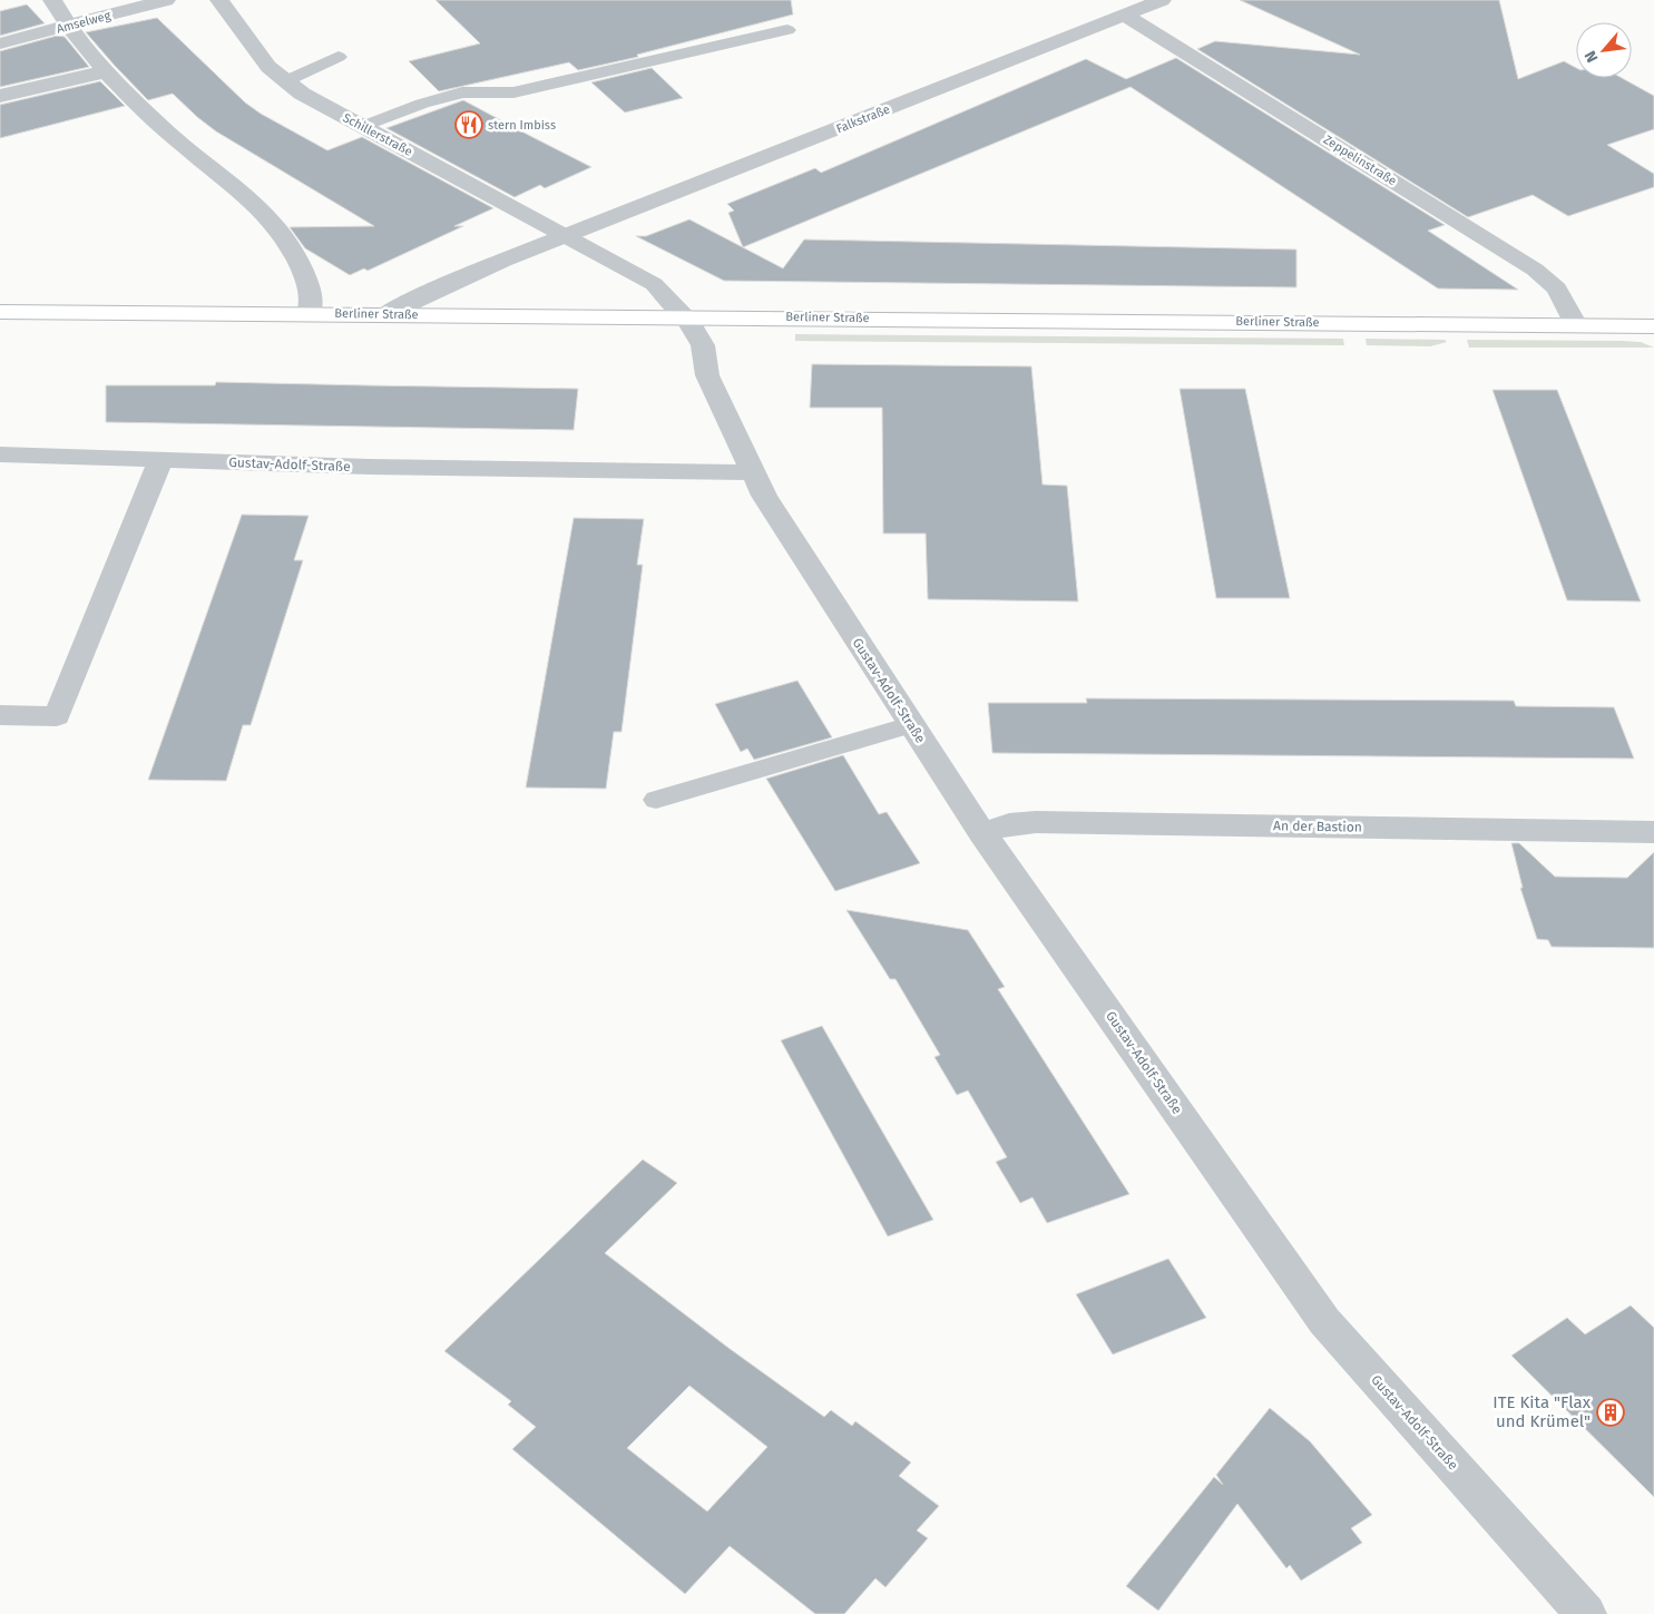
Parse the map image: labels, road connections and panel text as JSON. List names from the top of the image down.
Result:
{
  "streets": {
    "main road": ["Berliner Straße"],
    "street": [
      "Amselweg",
      "Falkstraße",
      "Schillerstraße",
      "Zeppelinstraße",
      "Gustav-Adolf-Straße",
      "An der Bastion"
    ]
  },
  "crossings": [
    ["Falkstraße", "Schillerstraße"],
    ["Falkstraße", "Zeppelinstraße"],
    ["Schillerstraße", "Berliner Straße"],
    ["Schillerstraße", "Gustav-Adolf-Straße"],
    ["Zeppelinstraße", "Berliner Straße"],
    ["Berliner Straße", "Gustav-Adolf-Straße"],
    ["Gustav-Adolf-Straße", "An der Bastion"]
  ],
  "places": {
    "restaurant": ["stern Imbiss"],
    "building": ["ITE Kita \"Flax und Krümel\""]
  },
  "north": "bottom left"
}
